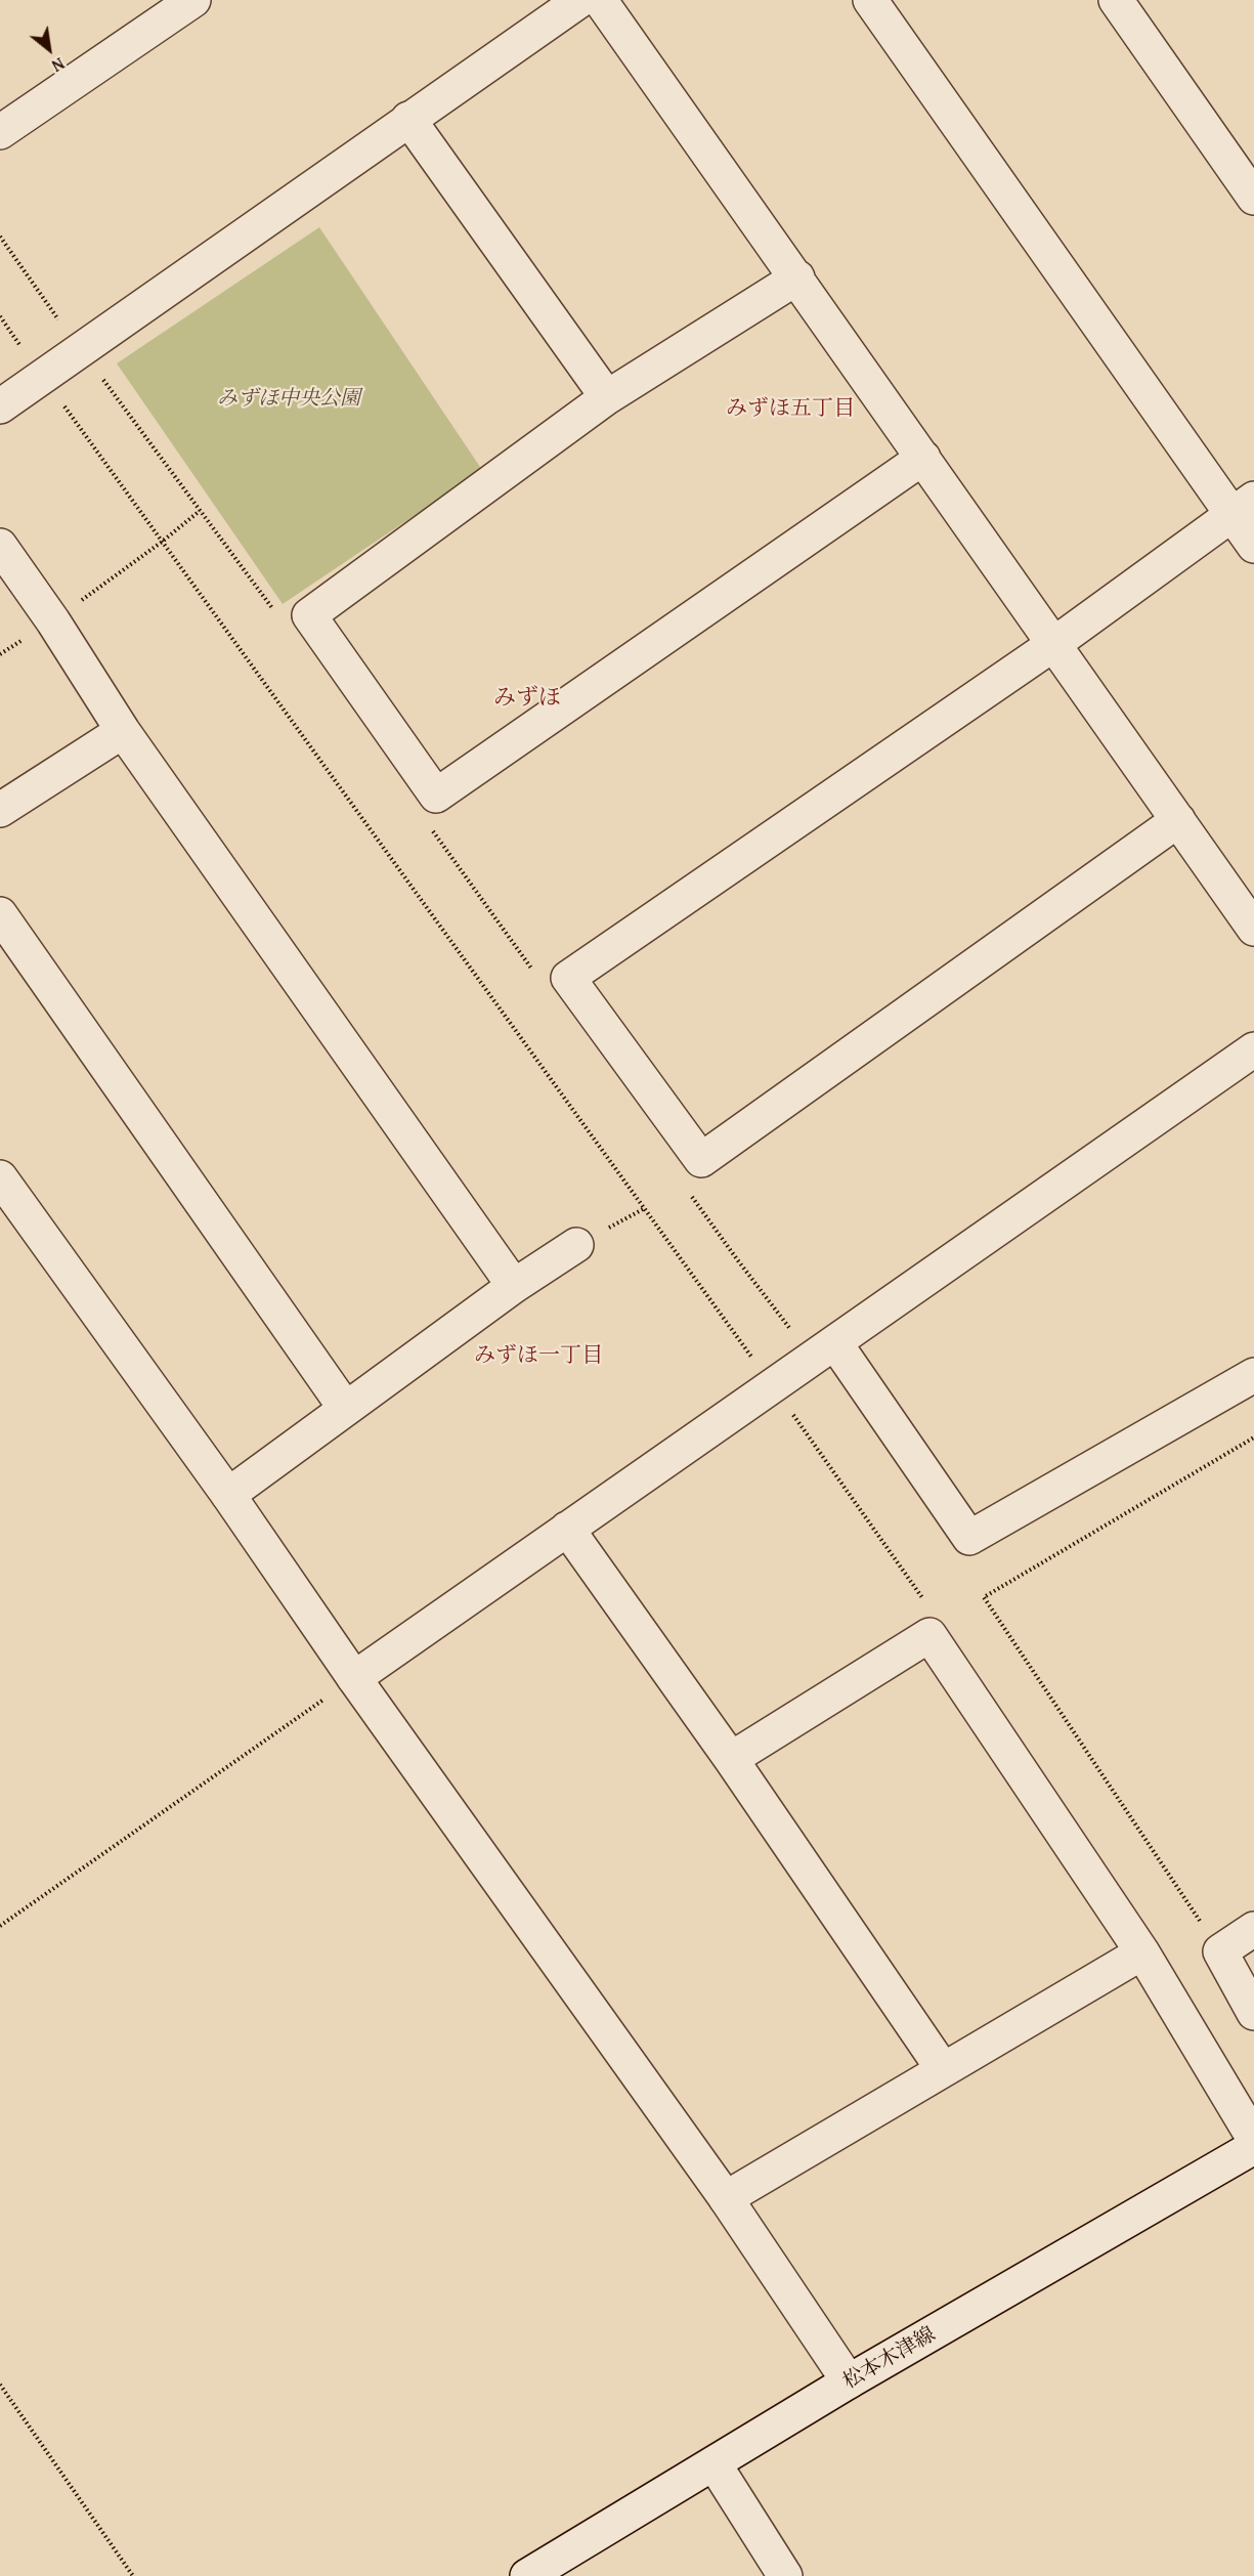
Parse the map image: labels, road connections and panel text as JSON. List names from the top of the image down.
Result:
{
  "streets": {
    "street": ["松本木津線"]
  },
  "districts": ["みずほ五丁目", "みずほ", "みずほ一丁目"],
  "parks": ["みずほ中央公園"],
  "north": "bottom right"
}
